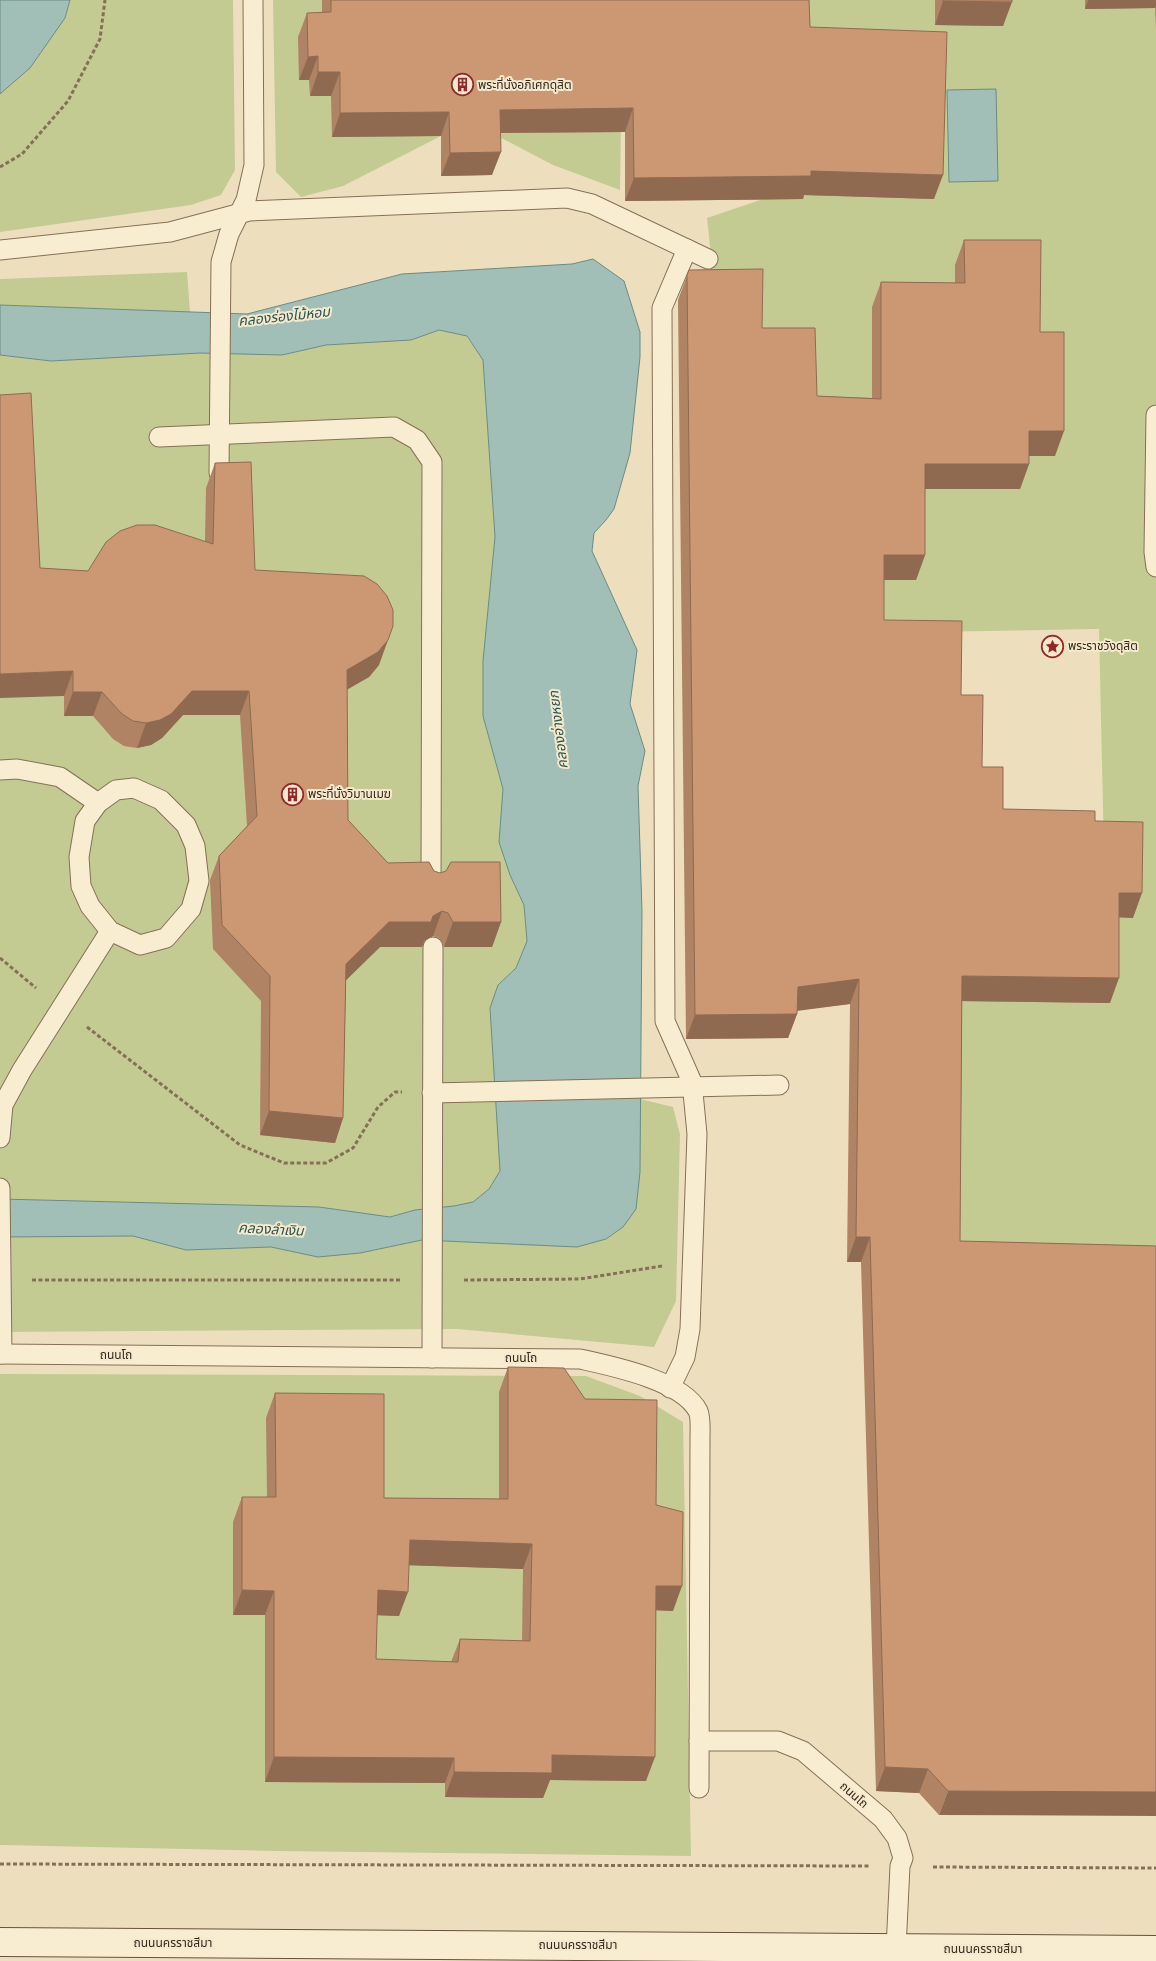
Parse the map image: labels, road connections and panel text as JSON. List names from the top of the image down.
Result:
{
  "streets": {
    "main road": ["ถนนนครราชสีมา"],
    "lane": ["ถนนโถ"]
  },
  "crossings": [
    ["ถนนโถ", "ถนนนครราชสีมา"]
  ],
  "water": ["คลองร่องไม้หอม", "คลองอ่างหยก", "คลองลำเงิน"],
  "places": {
    "building": ["พระที่นั่งอภิเศกดุสิต", "พระที่นั่งวิมานเมฆ"],
    "place": ["พระราชวังดุสิต"]
  }
}
